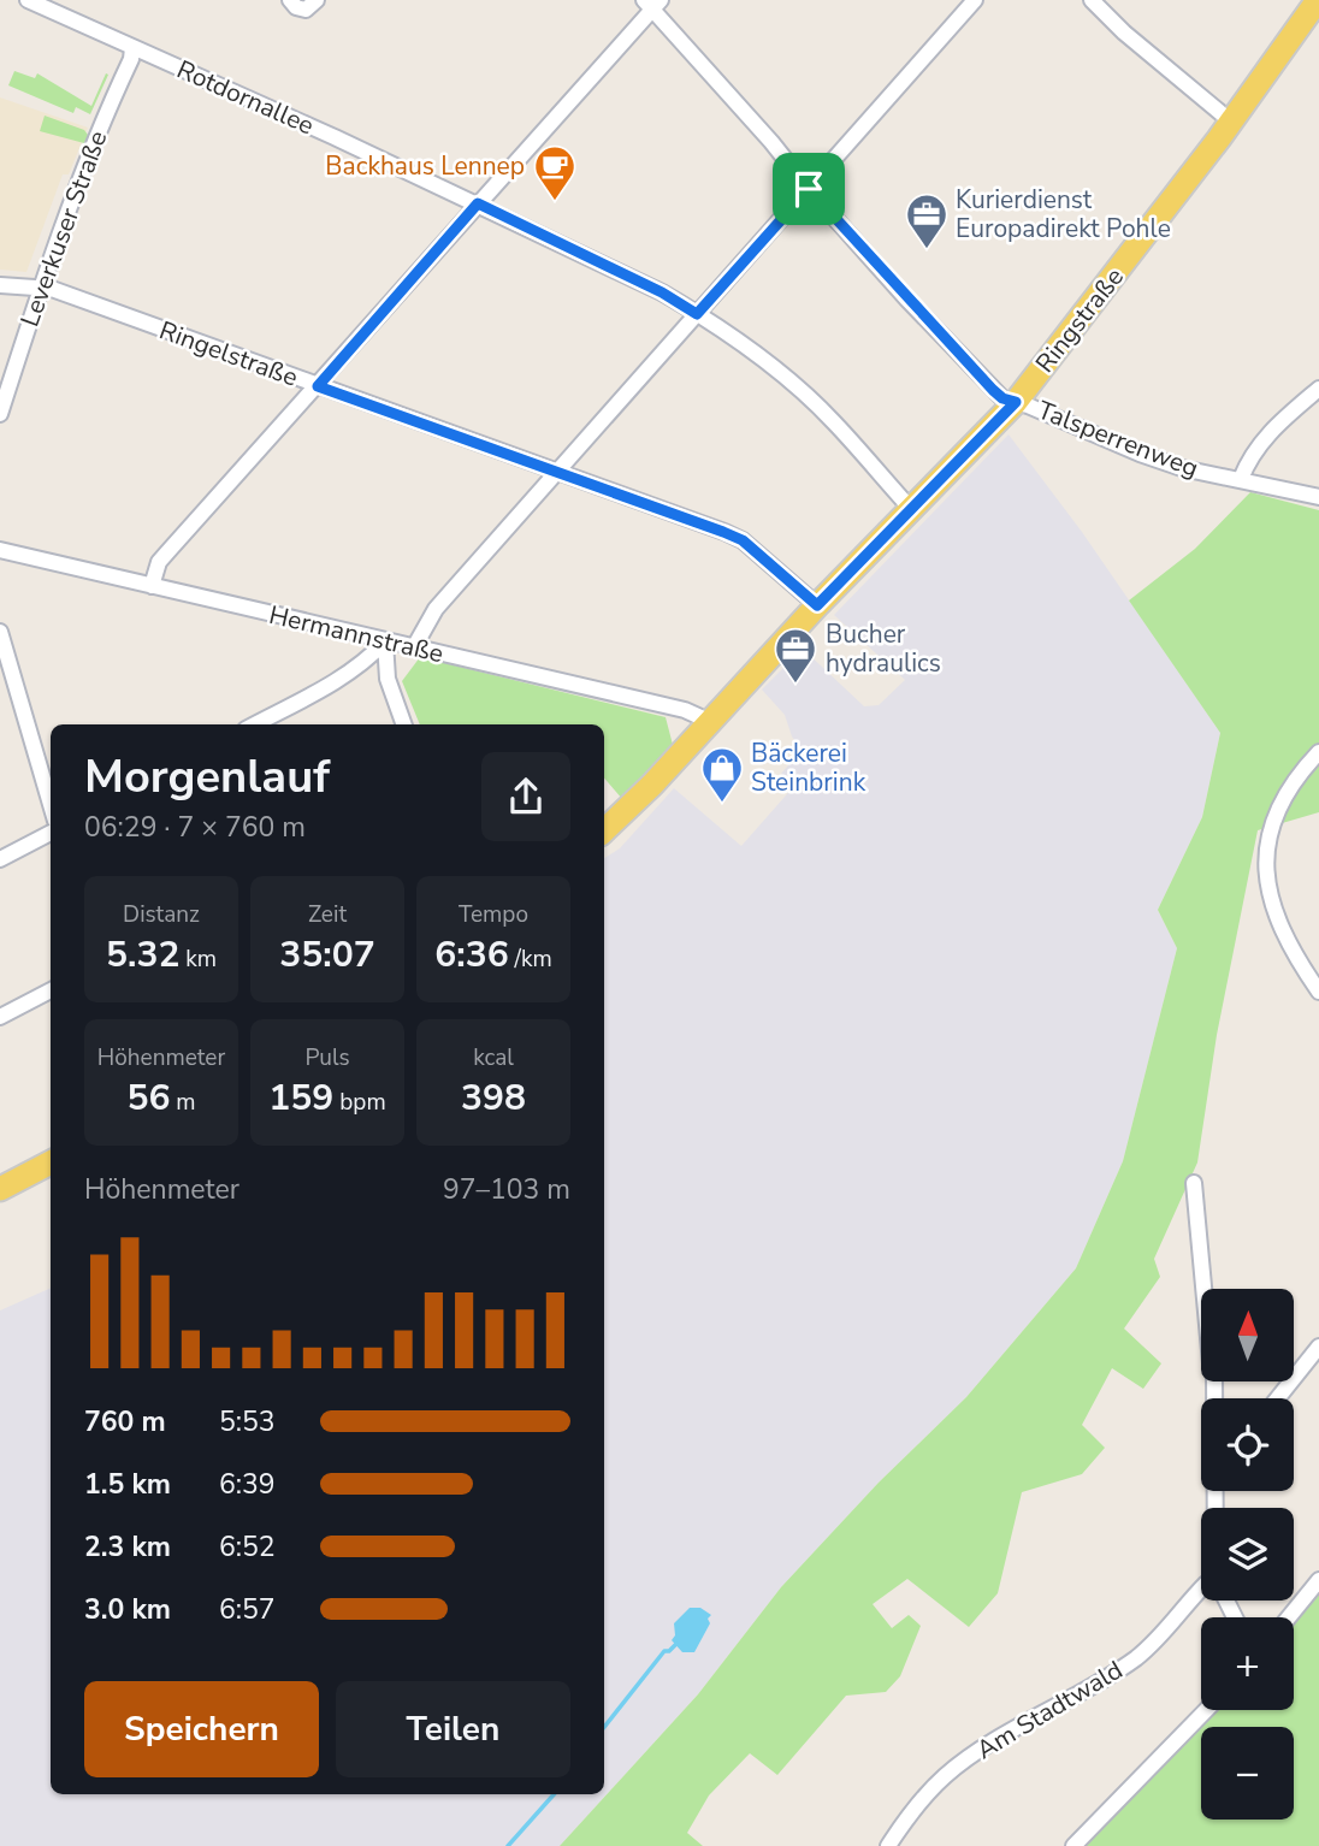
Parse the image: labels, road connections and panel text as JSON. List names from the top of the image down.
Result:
{
  "streets": {
    "main road": ["Ringstraße"],
    "street": [
      "Rotdornallee",
      "Leverkuser Straße",
      "Ringelstraße",
      "Talsperrenweg",
      "Hermannstraße",
      "Am Stadtwald"
    ]
  },
  "crossings": [
    ["Rotdornallee", "Leverkuser Straße"],
    ["Rotdornallee", "Ringstraße"],
    ["Leverkuser Straße", "Ringelstraße"],
    ["Ringstraße", "Ringelstraße"],
    ["Ringstraße", "Talsperrenweg"],
    ["Ringstraße", "Hermannstraße"]
  ],
  "places": {
    "cafe": ["Backhaus Lennep"],
    "office": ["Kurierdienst Europadirekt Pohle", "Bucher hydraulics"],
    "shop": ["Bäckerei Steinbrink"]
  },
  "north": "top",
  "page": {
    "heading": ["Morgenlauf", "06:29 · 7 × 760 m"],
    "stats": [
      ["Distanz", "5.32 km"],
      ["Zeit", "35:07"],
      ["Tempo", "6:36 /km"],
      ["Höhenmeter", "56 m"],
      ["Puls", "159 bpm"],
      ["kcal", "398"]
    ],
    "chart": ["Höhenmeter", "97–103 m"],
    "map_buttons": ["+", "−"],
    "list": [
      {
        "name": "760 m",
        "note": "5:53"
      },
      {
        "name": "1.5 km",
        "note": "6:39"
      },
      {
        "name": "2.3 km",
        "note": "6:52"
      },
      {
        "name": "3.0 km",
        "note": "6:57"
      }
    ],
    "buttons": ["Speichern", "Teilen"]
  }
}
